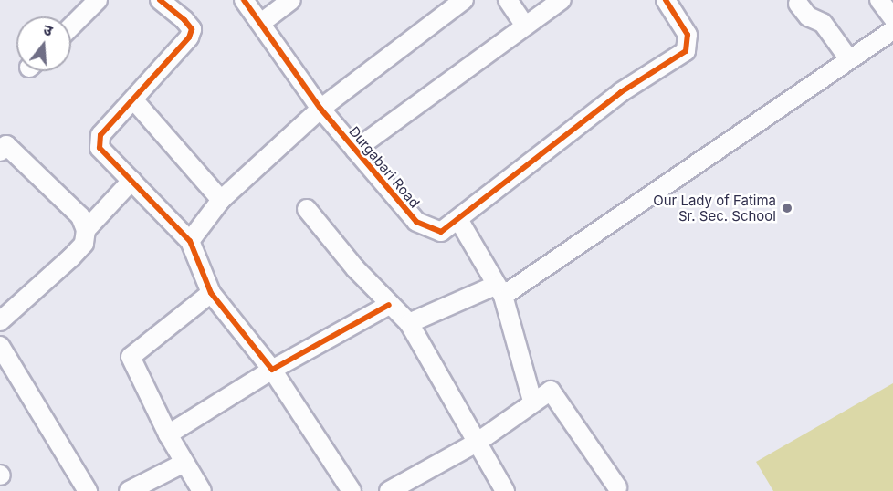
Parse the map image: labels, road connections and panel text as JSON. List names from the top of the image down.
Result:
{
  "streets": {
    "street": ["Durgabari Road"]
  },
  "places": ["Our Lady of Fatima Sr. Sec. School"],
  "north": "top"
}
